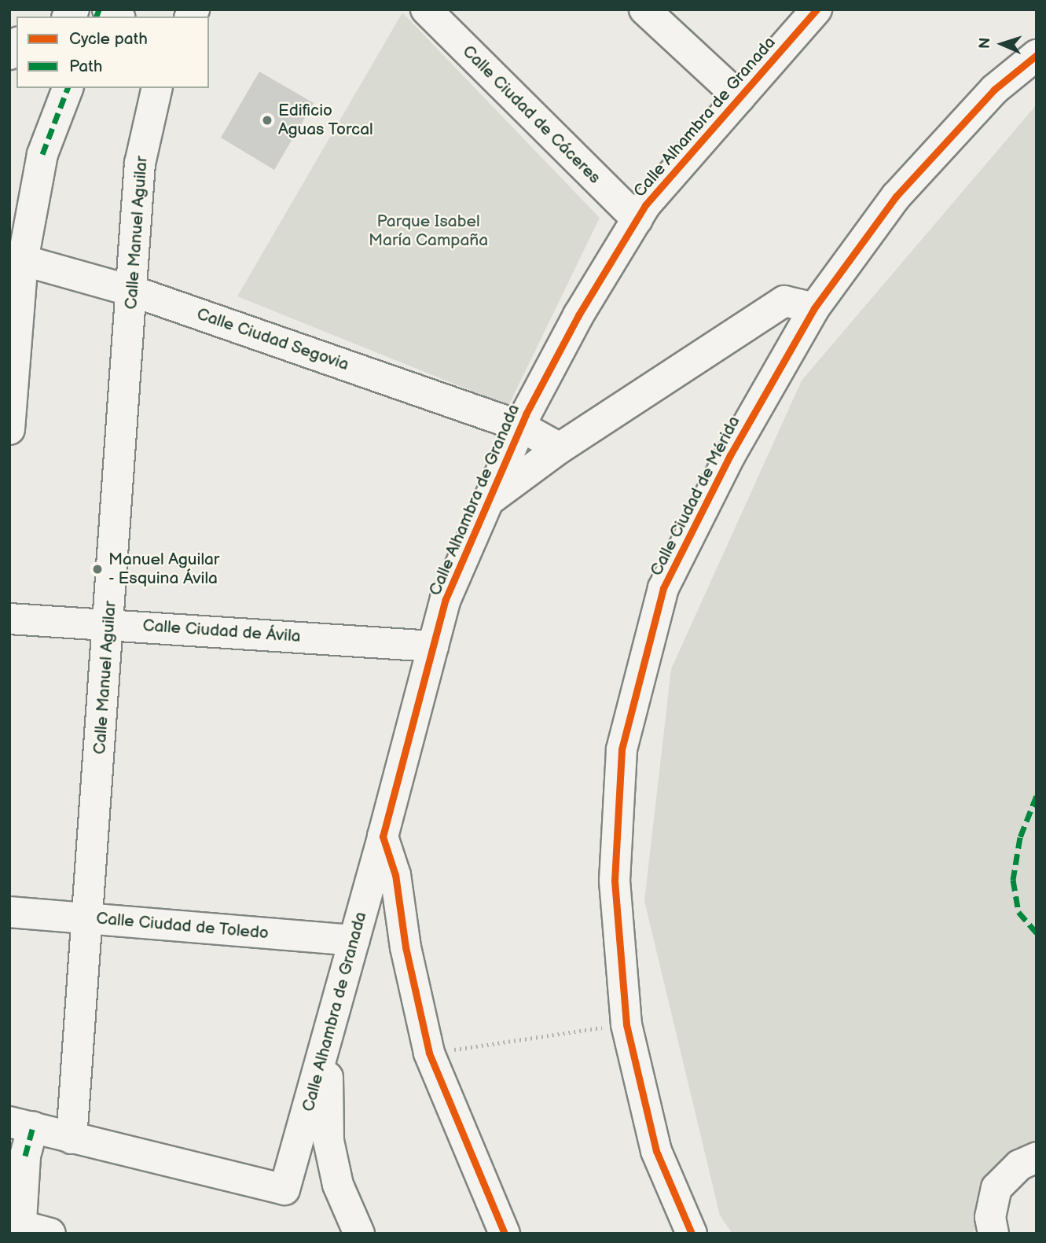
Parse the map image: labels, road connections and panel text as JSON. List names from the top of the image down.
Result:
{
  "streets": {
    "street": [
      "Calle Ciudad de Cáceres",
      "Calle Alhambra de Granada",
      "Calle Manuel Aguilar",
      "Calle Ciudad Segovia",
      "Calle Ciudad de Mérida",
      "Calle Ciudad de Ávila",
      "Calle Ciudad de Toledo"
    ]
  },
  "crossings": [
    ["Calle Ciudad de Cáceres", "Calle Alhambra de Granada"],
    ["Calle Alhambra de Granada", "Calle Manuel Aguilar"],
    ["Calle Alhambra de Granada", "Calle Ciudad Segovia"],
    ["Calle Alhambra de Granada", "Calle Ciudad de Ávila"],
    ["Calle Alhambra de Granada", "Calle Ciudad de Toledo"],
    ["Calle Manuel Aguilar", "Calle Ciudad Segovia"],
    ["Calle Manuel Aguilar", "Calle Ciudad de Ávila"],
    ["Calle Manuel Aguilar", "Calle Ciudad de Toledo"]
  ],
  "parks": ["Parque Isabel María Campaña"],
  "places": ["Edificio Aguas Torcal", "Manuel Aguilar - Esquina Ávila"],
  "legend": ["Cycle path", "Path"],
  "north": "left"
}
